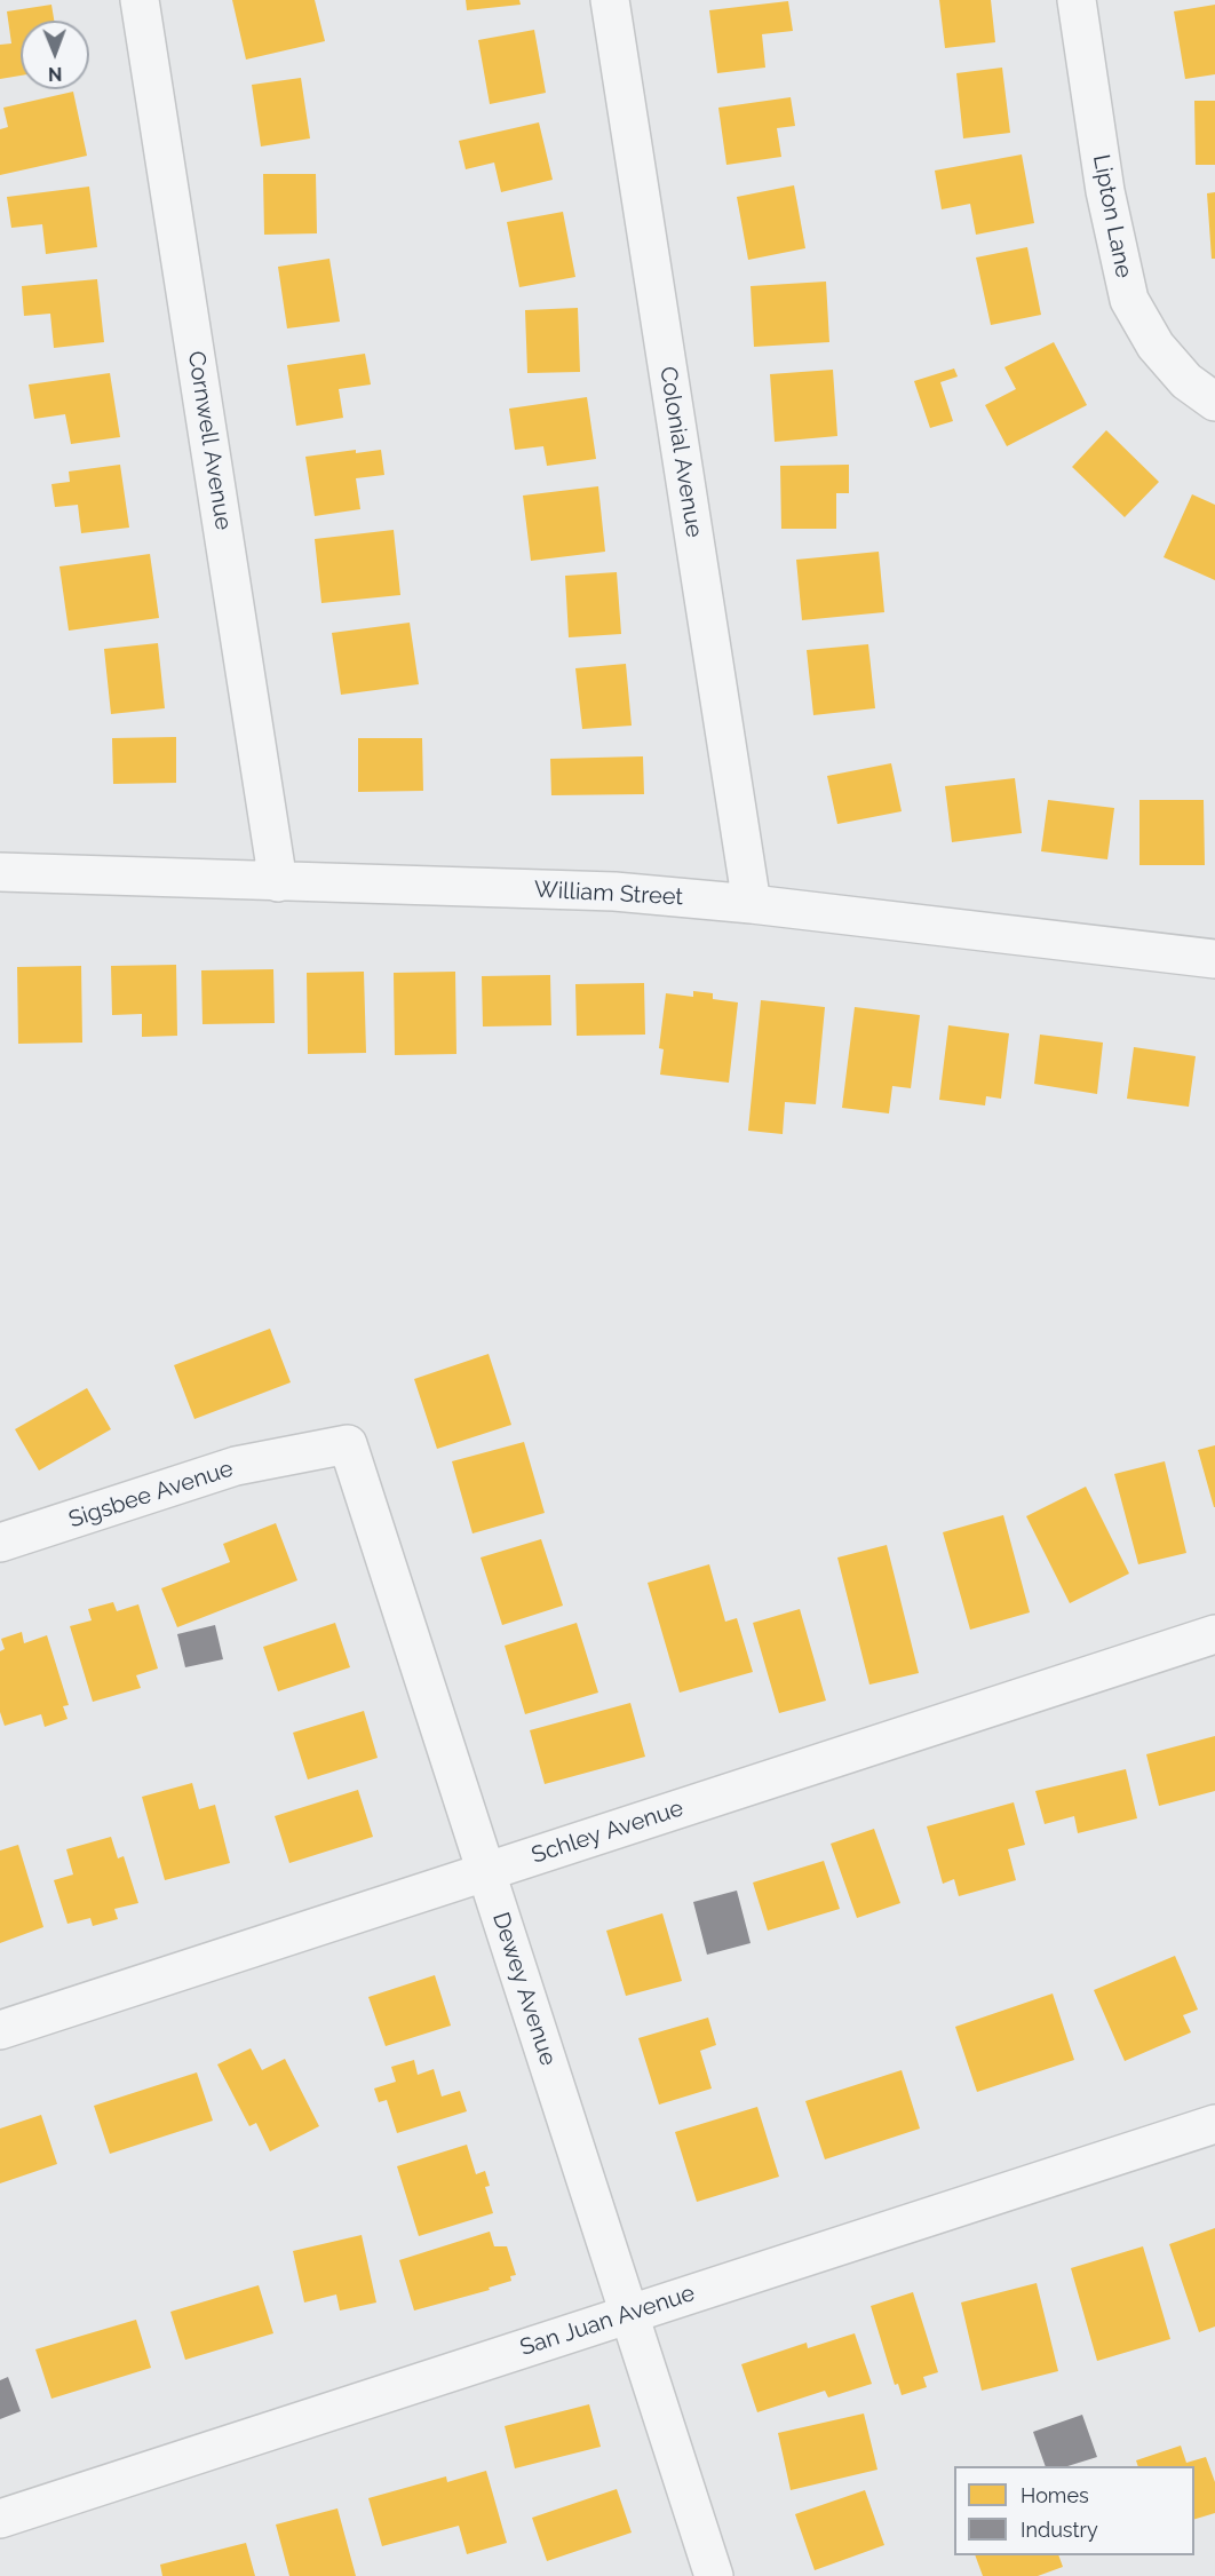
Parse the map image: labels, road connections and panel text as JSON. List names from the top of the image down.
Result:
{
  "streets": {
    "street": [
      "Lipton Lane",
      "Cornwell Avenue",
      "Colonial Avenue",
      "William Street",
      "Sigsbee Avenue",
      "Schley Avenue",
      "Dewey Avenue",
      "San Juan Avenue"
    ]
  },
  "crossings": [
    ["Cornwell Avenue", "William Street"],
    ["Colonial Avenue", "William Street"],
    ["Sigsbee Avenue", "Dewey Avenue"],
    ["Schley Avenue", "Dewey Avenue"],
    ["Dewey Avenue", "San Juan Avenue"]
  ],
  "legend": ["Homes", "Industry"],
  "north": "bottom"
}
